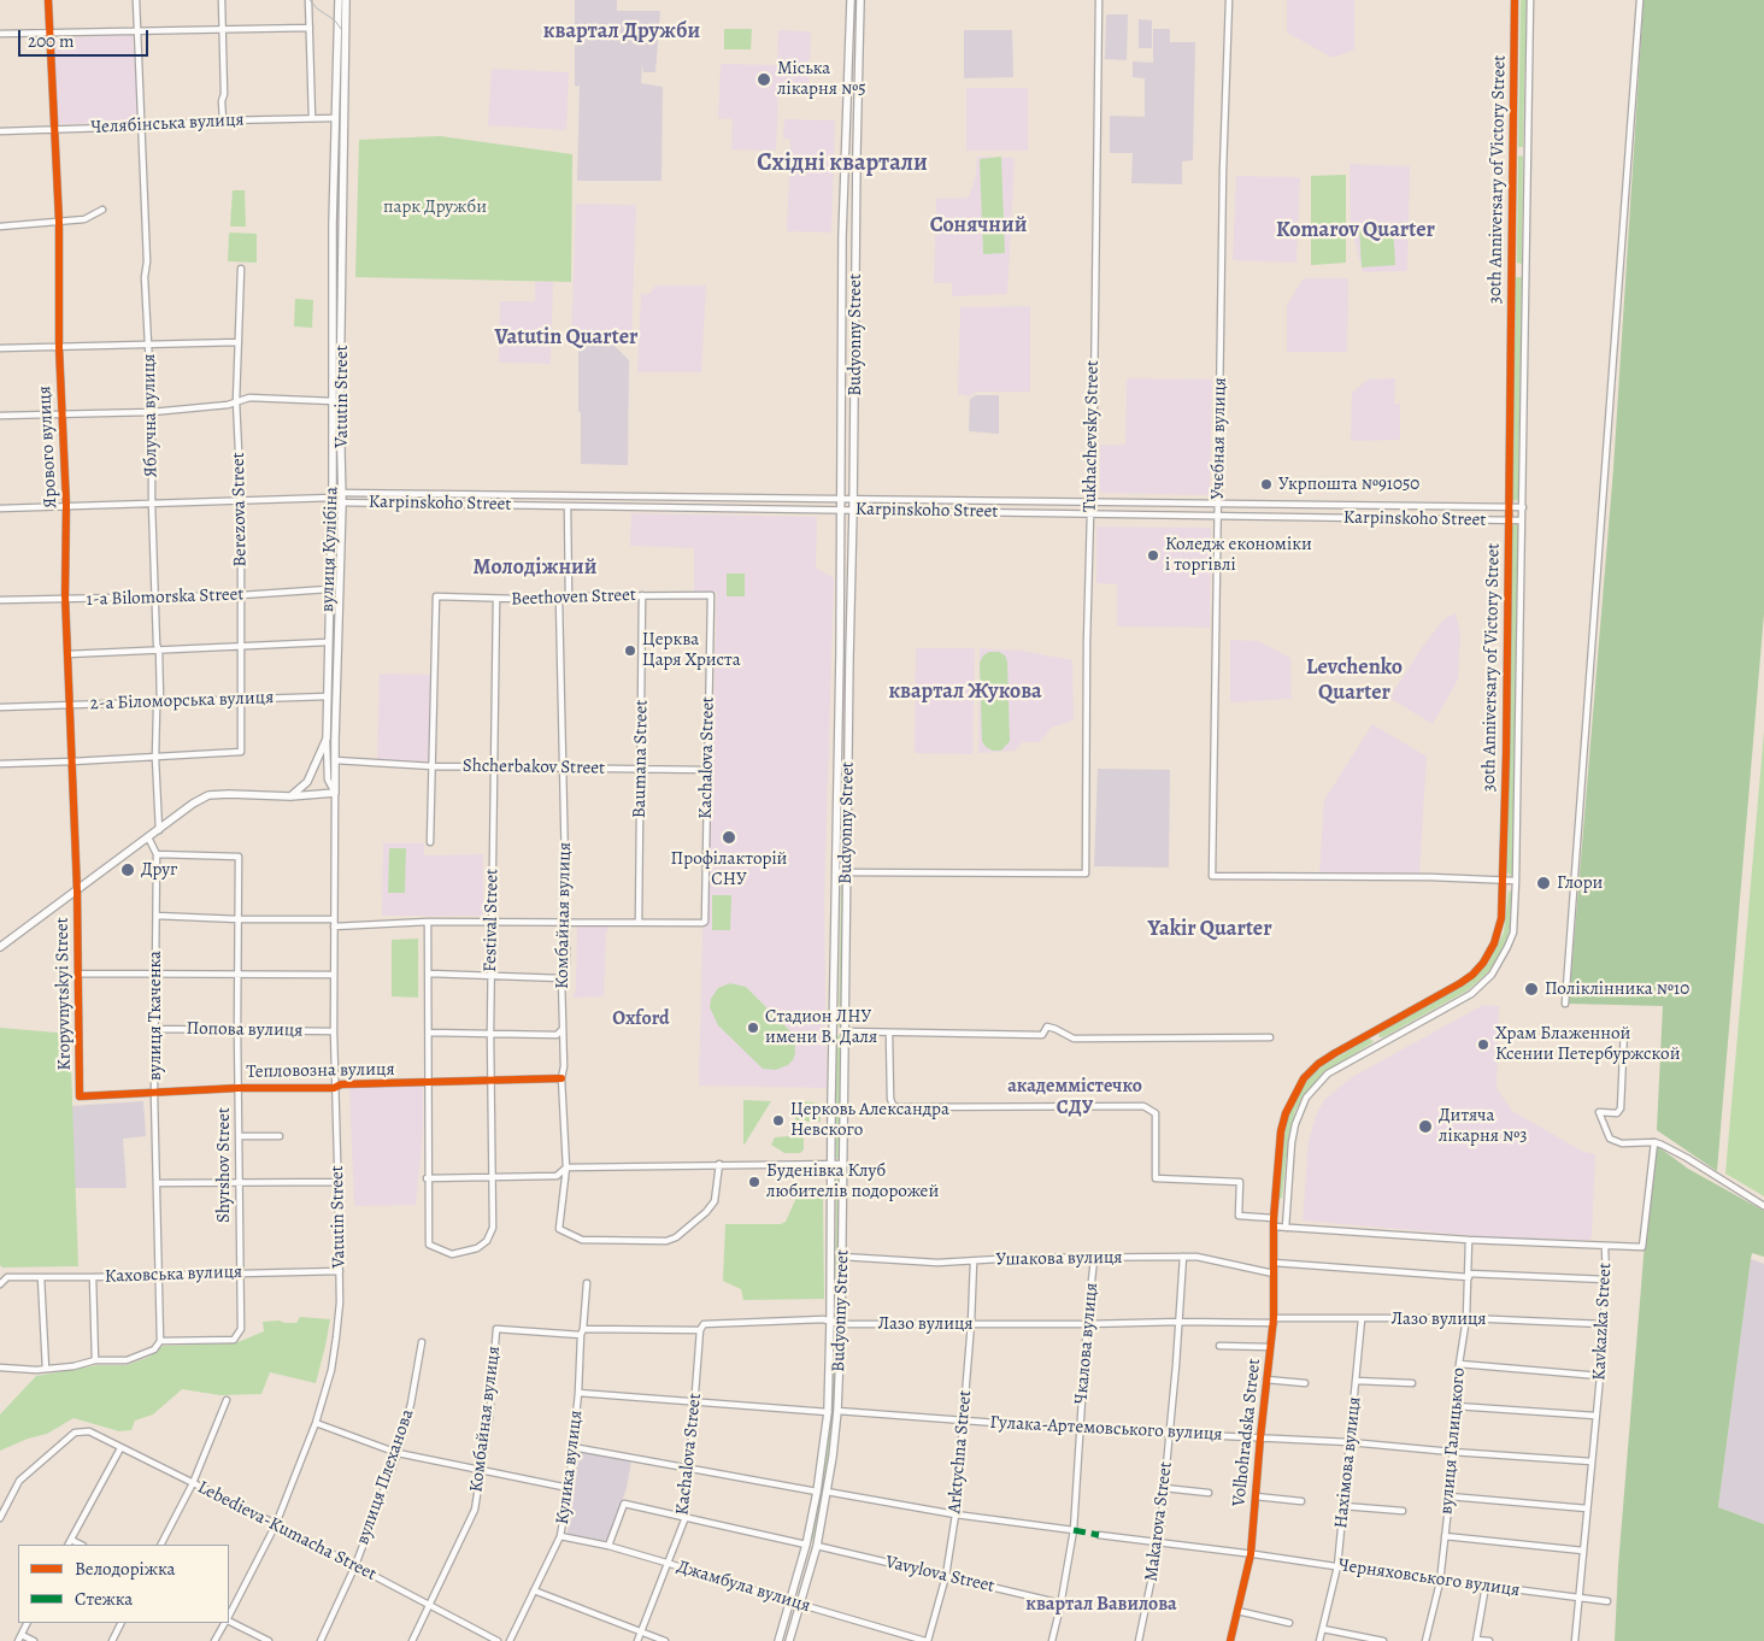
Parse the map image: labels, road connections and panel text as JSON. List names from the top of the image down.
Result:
{
  "streets": {
    "main road": ["Budyonny Street", "Vatutin Street", "вулиця Кулібіна"],
    "street": [
      "Челябінська вулиця",
      "30th Anniversary of Victory Street",
      "Яблучна вулиця",
      "Tukhachevsky Street",
      "Учєбная вулиця",
      "Ярового вулиця",
      "Karpinskoho Street",
      "Berezova Street",
      "1-a Bilomorska Street",
      "Beethoven Street",
      "2-а Біломорська вулиця",
      "Kachalova Street",
      "Baumana Street",
      "Shcherbakov Street",
      "Комбайная вулиця",
      "Festival Street",
      "Kropyvnytskyi Street",
      "вулиця Ткаченка",
      "Попова вулиця",
      "Тепловозна вулиця",
      "Shyrshov Street",
      "Ушакова вулиця",
      "Каховська вулиця",
      "Лазо вулиця",
      "Kavkazka Street",
      "Чкалова вулиця",
      "Гулака-Артемовського вулиця",
      "Volhohradska Street",
      "вулиця Галицького",
      "Arktychna Street",
      "Нахімова вулиця",
      "Кулика вулиця",
      "вулиця Плеханова",
      "Makarova Street",
      "Lebedieva-Kumacha Street",
      "Vavylova Street",
      "Черняховського вулиця",
      "Джамбула вулиця"
    ]
  },
  "crossings": [
    ["Челябінська вулиця", "Vatutin Street"],
    ["Челябінська вулиця", "Яблучна вулиця"],
    ["Челябінська вулиця", "Ярового вулиця"],
    ["30th Anniversary of Victory Street", "Учєбная вулиця"],
    ["30th Anniversary of Victory Street", "Karpinskoho Street"],
    ["30th Anniversary of Victory Street", "Volhohradska Street"],
    ["Budyonny Street", "Tukhachevsky Street"],
    ["Budyonny Street", "Karpinskoho Street"],
    ["Budyonny Street", "Ушакова вулиця"],
    ["Budyonny Street", "Лазо вулиця"],
    ["Budyonny Street", "Гулака-Артемовського вулиця"],
    ["Budyonny Street", "Vavylova Street"],
    ["Budyonny Street", "Джамбула вулиця"],
    ["Vatutin Street", "Karpinskoho Street"],
    ["Vatutin Street", "вулиця Кулібіна"],
    ["Vatutin Street", "2-а Біломорська вулиця"],
    ["Vatutin Street", "Shcherbakov Street"],
    ["Vatutin Street", "Попова вулиця"],
    ["Vatutin Street", "Тепловозна вулиця"],
    ["Vatutin Street", "Каховська вулиця"],
    ["Vatutin Street", "Lebedieva-Kumacha Street"],
    ["Яблучна вулиця", "Karpinskoho Street"],
    ["Яблучна вулиця", "Berezova Street"],
    ["Яблучна вулиця", "1-a Bilomorska Street"],
    ["Яблучна вулиця", "2-а Біломорська вулиця"],
    ["Tukhachevsky Street", "Karpinskoho Street"],
    ["Учєбная вулиця", "Karpinskoho Street"],
    ["Ярового вулиця", "Karpinskoho Street"],
    ["Ярового вулиця", "1-a Bilomorska Street"],
    ["Ярового вулиця", "2-а Біломорська вулиця"],
    ["Ярового вулиця", "Kropyvnytskyi Street"],
    ["Karpinskoho Street", "Berezova Street"],
    ["Karpinskoho Street", "вулиця Кулібіна"],
    ["Berezova Street", "1-a Bilomorska Street"],
    ["Berezova Street", "2-а Біломорська вулиця"],
    ["вулиця Кулібіна", "1-a Bilomorska Street"],
    ["вулиця Кулібіна", "2-а Біломорська вулиця"],
    ["Beethoven Street", "Kachalova Street"],
    ["Beethoven Street", "Baumana Street"],
    ["Beethoven Street", "Shcherbakov Street"],
    ["Beethoven Street", "Комбайная вулиця"],
    ["Beethoven Street", "Festival Street"],
    ["Kachalova Street", "Baumana Street"],
    ["Kachalova Street", "Shcherbakov Street"],
    ["Kachalova Street", "Лазо вулиця"],
    ["Kachalova Street", "Джамбула вулиця"],
    ["Baumana Street", "Shcherbakov Street"],
    ["Shcherbakov Street", "Комбайная вулиця"],
    ["Shcherbakov Street", "Festival Street"],
    ["Комбайная вулиця", "Тепловозна вулиця"],
    ["Комбайная вулиця", "Лазо вулиця"],
    ["Комбайная вулиця", "Lebedieva-Kumacha Street"],
    ["Festival Street", "Тепловозна вулиця"],
    ["Kropyvnytskyi Street", "Тепловозна вулиця"],
    ["вулиця Ткаченка", "Попова вулиця"],
    ["вулиця Ткаченка", "Тепловозна вулиця"],
    ["вулиця Ткаченка", "Shyrshov Street"],
    ["вулиця Ткаченка", "Каховська вулиця"],
    ["Попова вулиця", "Shyrshov Street"],
    ["Тепловозна вулиця", "Shyrshov Street"],
    ["Shyrshov Street", "Каховська вулиця"],
    ["Ушакова вулиця", "Чкалова вулиця"],
    ["Ушакова вулиця", "Volhohradska Street"],
    ["Ушакова вулиця", "Arktychna Street"],
    ["Ушакова вулиця", "Makarova Street"],
    ["Лазо вулиця", "Kavkazka Street"],
    ["Лазо вулиця", "Чкалова вулиця"],
    ["Лазо вулиця", "Volhohradska Street"],
    ["Лазо вулиця", "вулиця Галицького"],
    ["Лазо вулиця", "Arktychna Street"],
    ["Лазо вулиця", "Нахімова вулиця"],
    ["Лазо вулиця", "Кулика вулиця"],
    ["Лазо вулиця", "Makarova Street"],
    ["Kavkazka Street", "Гулака-Артемовського вулиця"],
    ["Kavkazka Street", "Черняховського вулиця"],
    ["Чкалова вулиця", "Гулака-Артемовського вулиця"],
    ["Чкалова вулиця", "Vavylova Street"],
    ["Гулака-Артемовського вулиця", "Volhohradska Street"],
    ["Гулака-Артемовського вулиця", "вулиця Галицького"],
    ["Гулака-Артемовського вулиця", "Arktychna Street"],
    ["Гулака-Артемовського вулиця", "Нахімова вулиця"],
    ["Гулака-Артемовського вулиця", "Makarova Street"],
    ["Volhohradska Street", "Черняховського вулиця"],
    ["вулиця Галицького", "Черняховського вулиця"],
    ["Arktychna Street", "Vavylova Street"],
    ["Arktychna Street", "Джамбула вулиця"],
    ["Нахімова вулиця", "Черняховського вулиця"],
    ["Кулика вулиця", "Джамбула вулиця"],
    ["вулиця Плеханова", "Lebedieva-Kumacha Street"],
    ["Makarova Street", "Черняховського вулиця"]
  ],
  "districts": [
    "квартал Дружби",
    "Східні квартали",
    "Сонячний",
    "Komarov Quarter",
    "Vatutin Quarter",
    "Молодіжний",
    "Levchenko Quarter",
    "квартал Жукова",
    "Yakir Quarter",
    "Oxford",
    "академмістечко СДУ",
    "квартал Вавилова"
  ],
  "parks": ["парк Дружби"],
  "places": [
    "Міська лікарня №5",
    "Укрпошта №91050",
    "Коледж економіки і торгівлі",
    "Церква Царя Христа",
    "Профілакторій СНУ",
    "Друг",
    "Глори",
    "Поліклінника №10",
    "Стадион ЛНУ имени В. Даля",
    "Храм Блаженной Ксении Петербуржской",
    "Церковь Александра Невского",
    "Дитяча лікарня №3",
    "Буденівка Клуб любителів подорожей"
  ],
  "legend": ["Велодоріжка", "Стежка"],
  "scale_bar": "200 m"
}
